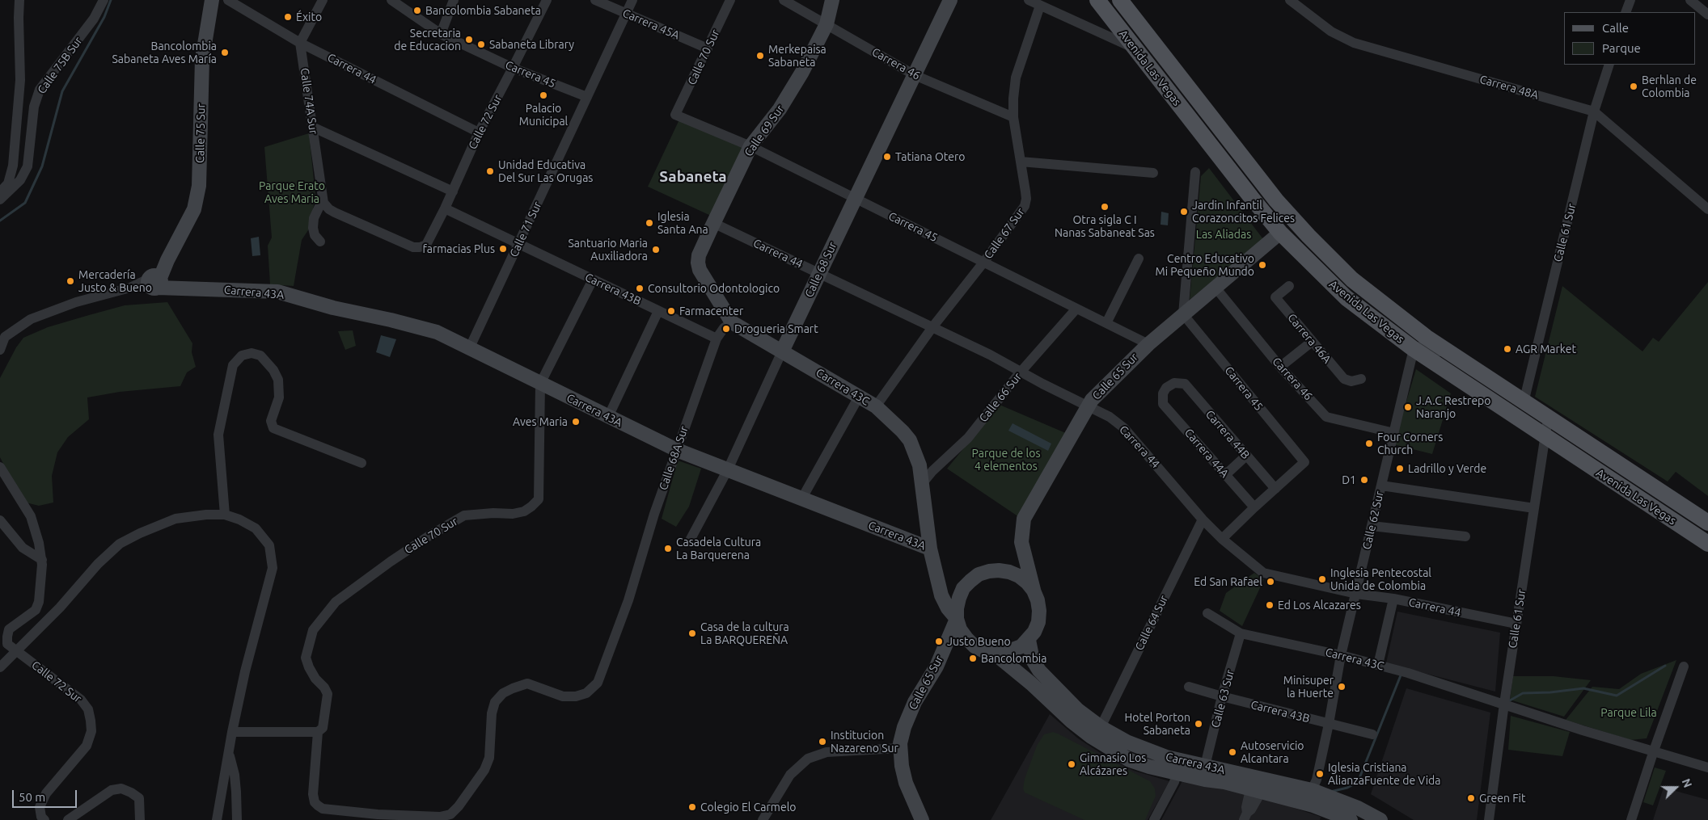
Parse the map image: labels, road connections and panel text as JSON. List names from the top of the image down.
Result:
{
  "streets": {
    "main road": ["Avenida Las Vegas"],
    "street": [
      "Carrera 45A",
      "Calle 70 Sur",
      "Carrera 46",
      "Calle 75B Sur",
      "Carrera 44",
      "Carrera 45",
      "Carrera 48A",
      "Calle 74A Sur",
      "Calle 72 Sur",
      "Calle 69 Sur",
      "Calle 75 Sur",
      "Calle 71 Sur",
      "Calle 61 Sur",
      "Calle 67 Sur",
      "Calle 68 Sur",
      "Carrera 43B",
      "Carrera 43A",
      "Carrera 46A",
      "Calle 65 Sur",
      "Carrera 43C",
      "Calle 66 Sur",
      "Carrera 44B",
      "Carrera 44A",
      "Calle 68A Sur",
      "Calle 62 Sur",
      "Calle 64 Sur",
      "Calle 63 Sur"
    ]
  },
  "crossings": [
    ["Carrera 45A", "Calle 70 Sur"],
    ["Carrera 45A", "Calle 71 Sur"],
    ["Calle 70 Sur", "Carrera 45"],
    ["Calle 70 Sur", "Carrera 43B"],
    ["Calle 70 Sur", "Carrera 43A"],
    ["Calle 70 Sur", "Calle 68A Sur"],
    ["Carrera 46", "Calle 69 Sur"],
    ["Carrera 46", "Calle 67 Sur"],
    ["Carrera 46", "Calle 68 Sur"],
    ["Carrera 46", "Calle 65 Sur"],
    ["Carrera 46", "Calle 62 Sur"],
    ["Avenida Las Vegas", "Calle 61 Sur"],
    ["Avenida Las Vegas", "Calle 65 Sur"],
    ["Avenida Las Vegas", "Calle 62 Sur"],
    ["Carrera 44", "Calle 74A Sur"],
    ["Carrera 44", "Calle 72 Sur"],
    ["Carrera 44", "Calle 69 Sur"],
    ["Carrera 44", "Calle 61 Sur"],
    ["Carrera 44", "Calle 67 Sur"],
    ["Carrera 44", "Calle 68 Sur"],
    ["Carrera 44", "Calle 65 Sur"],
    ["Carrera 44", "Calle 66 Sur"],
    ["Carrera 44", "Calle 62 Sur"],
    ["Carrera 44", "Calle 64 Sur"],
    ["Carrera 45", "Calle 72 Sur"],
    ["Carrera 45", "Calle 69 Sur"],
    ["Carrera 45", "Calle 71 Sur"],
    ["Carrera 45", "Calle 67 Sur"],
    ["Carrera 45", "Calle 68 Sur"],
    ["Carrera 45", "Calle 65 Sur"],
    ["Carrera 45", "Calle 66 Sur"],
    ["Carrera 45", "Carrera 44B"],
    ["Carrera 48A", "Calle 61 Sur"],
    ["Calle 74A Sur", "Calle 72 Sur"],
    ["Calle 72 Sur", "Carrera 43B"],
    ["Calle 69 Sur", "Carrera 43C"],
    ["Calle 75 Sur", "Carrera 43A"],
    ["Calle 71 Sur", "Carrera 43B"],
    ["Calle 71 Sur", "Carrera 43A"],
    ["Calle 61 Sur", "Carrera 43C"],
    ["Calle 67 Sur", "Carrera 43C"],
    ["Calle 68 Sur", "Carrera 43A"],
    ["Calle 68 Sur", "Carrera 43C"],
    ["Carrera 43B", "Calle 68A Sur"],
    ["Carrera 43B", "Calle 62 Sur"],
    ["Carrera 43B", "Calle 63 Sur"],
    ["Carrera 43A", "Calle 65 Sur"],
    ["Carrera 43A", "Carrera 43C"],
    ["Carrera 43A", "Calle 68A Sur"],
    ["Carrera 43A", "Calle 62 Sur"],
    ["Carrera 43A", "Calle 64 Sur"],
    ["Carrera 43A", "Calle 63 Sur"],
    ["Carrera 43C", "Calle 66 Sur"],
    ["Carrera 43C", "Calle 68A Sur"],
    ["Carrera 43C", "Calle 62 Sur"],
    ["Carrera 43C", "Calle 63 Sur"],
    ["Carrera 44B", "Carrera 44A"]
  ],
  "districts": ["Sabaneta"],
  "parks": [
    "Parque Erato Aves Maria",
    "Las Aliadas",
    "Parque de los 4 elementos",
    "Parque Lila"
  ],
  "places": [
    "Bancolombia Sabaneta",
    "Éxito",
    "Secretaria de Educacion",
    "Sabaneta Library",
    "Bancolombia Sabaneta Aves María",
    "Merkepaisa Sabaneta",
    "Berhlan de Colombia",
    "Palacio Municipal",
    "Tatiana Otero",
    "Unidad Educativa Del Sur Las Orugas",
    "Otra sigla C I Nanas Sabaneat Sas",
    "Jardin Infantil Corazoncitos Felices",
    "Iglesia Santa Ana",
    "farmacias Plus",
    "Santuario Maria Auxiliadora",
    "Centro Educativo Mi Pequeño Mundo",
    "Mercadería Justo & Bueno",
    "Consultorio Odontologico",
    "Farmacenter",
    "Drogueria Smart",
    "AGR Market",
    "J.A.C Restrepo Naranjo",
    "Aves Maria",
    "Four Corners Church",
    "Ladrillo y Verde",
    "D1",
    "Casadela Cultura La Barquerena",
    "Inglesia Pentecostal Unida de Colombia",
    "Ed San Rafael",
    "Ed Los Alcazares",
    "Casa de la cultura La BARQUEREÑA",
    "Justo Bueno",
    "Bancolombia",
    "Minisuper la Huerte",
    "Hotel Porton Sabaneta",
    "Institucion Nazareno Sur",
    "Autoservicio Alcantara",
    "Gimnasio Los Alcázares",
    "Iglesia Cristiana AlianzaFuente de Vida",
    "Green Fit",
    "Colegio El Carmelo"
  ],
  "legend": ["Calle", "Parque"],
  "scale_bar": "50 m",
  "north": "right"
}
